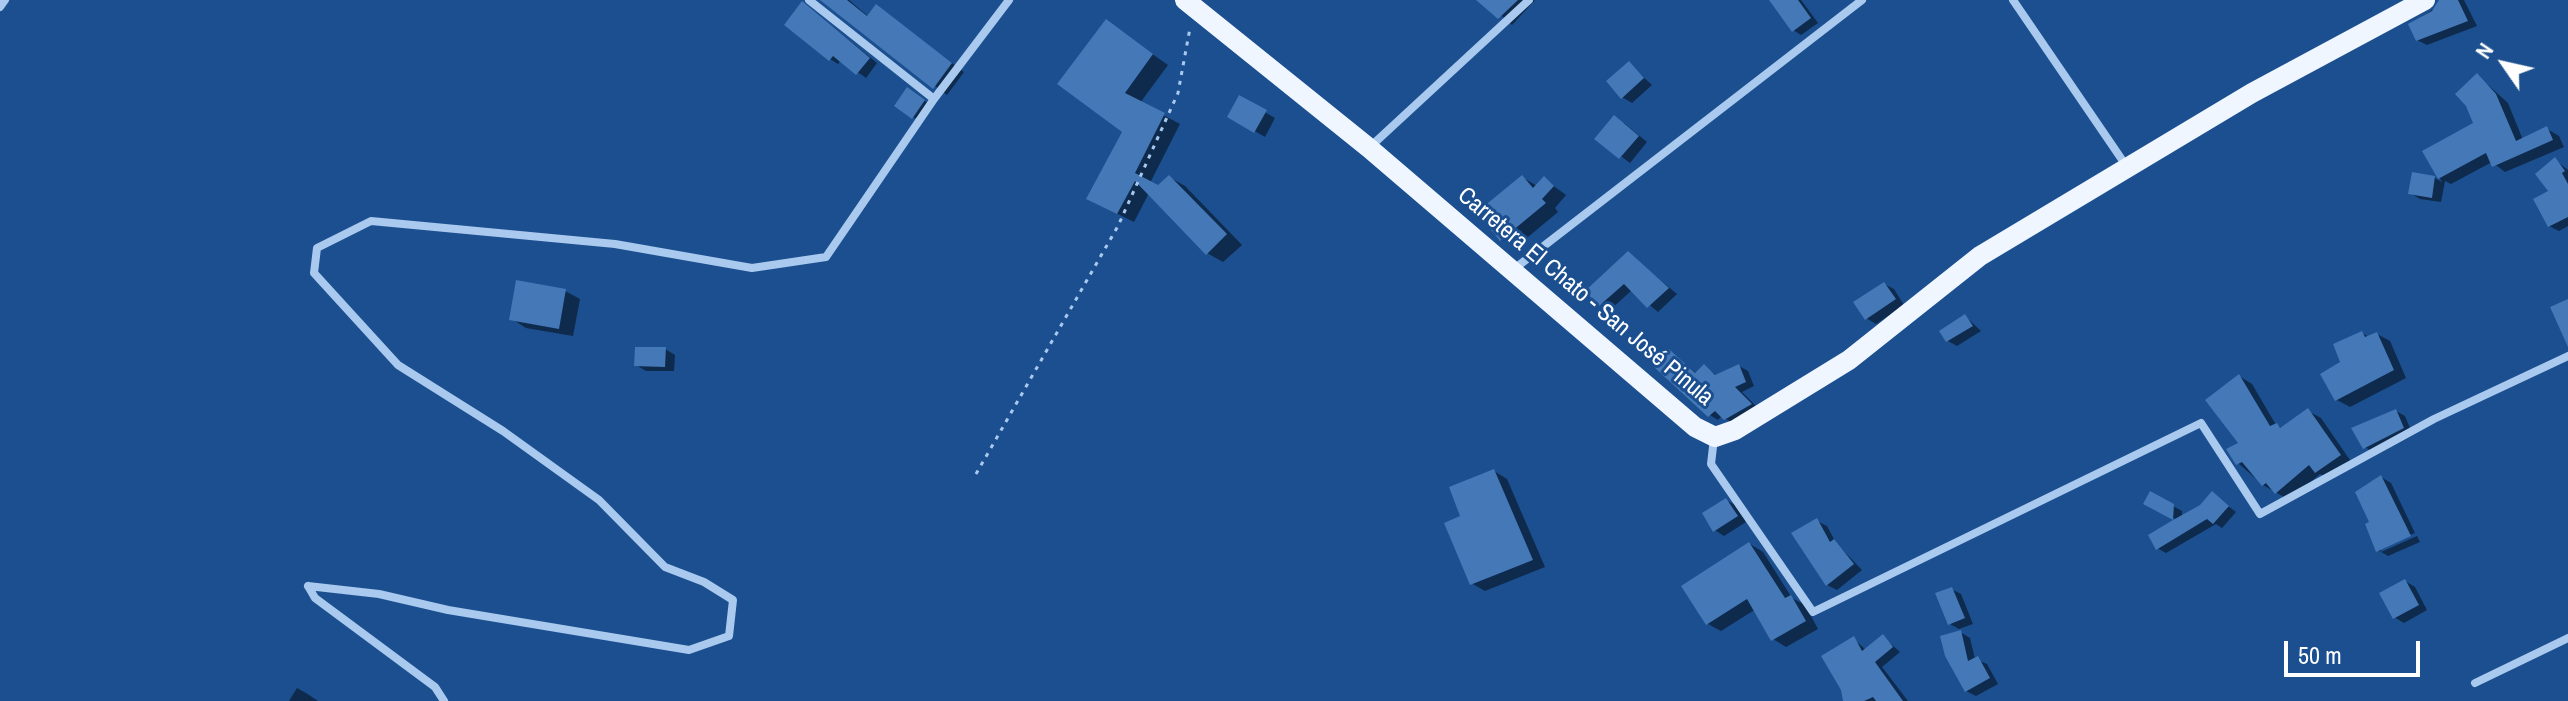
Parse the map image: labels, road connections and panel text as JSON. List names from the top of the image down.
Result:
{
  "streets": {
    "main road": ["Carretera El Chato - San José Pinula"]
  },
  "scale_bar": "50 m",
  "north": "top left"
}
